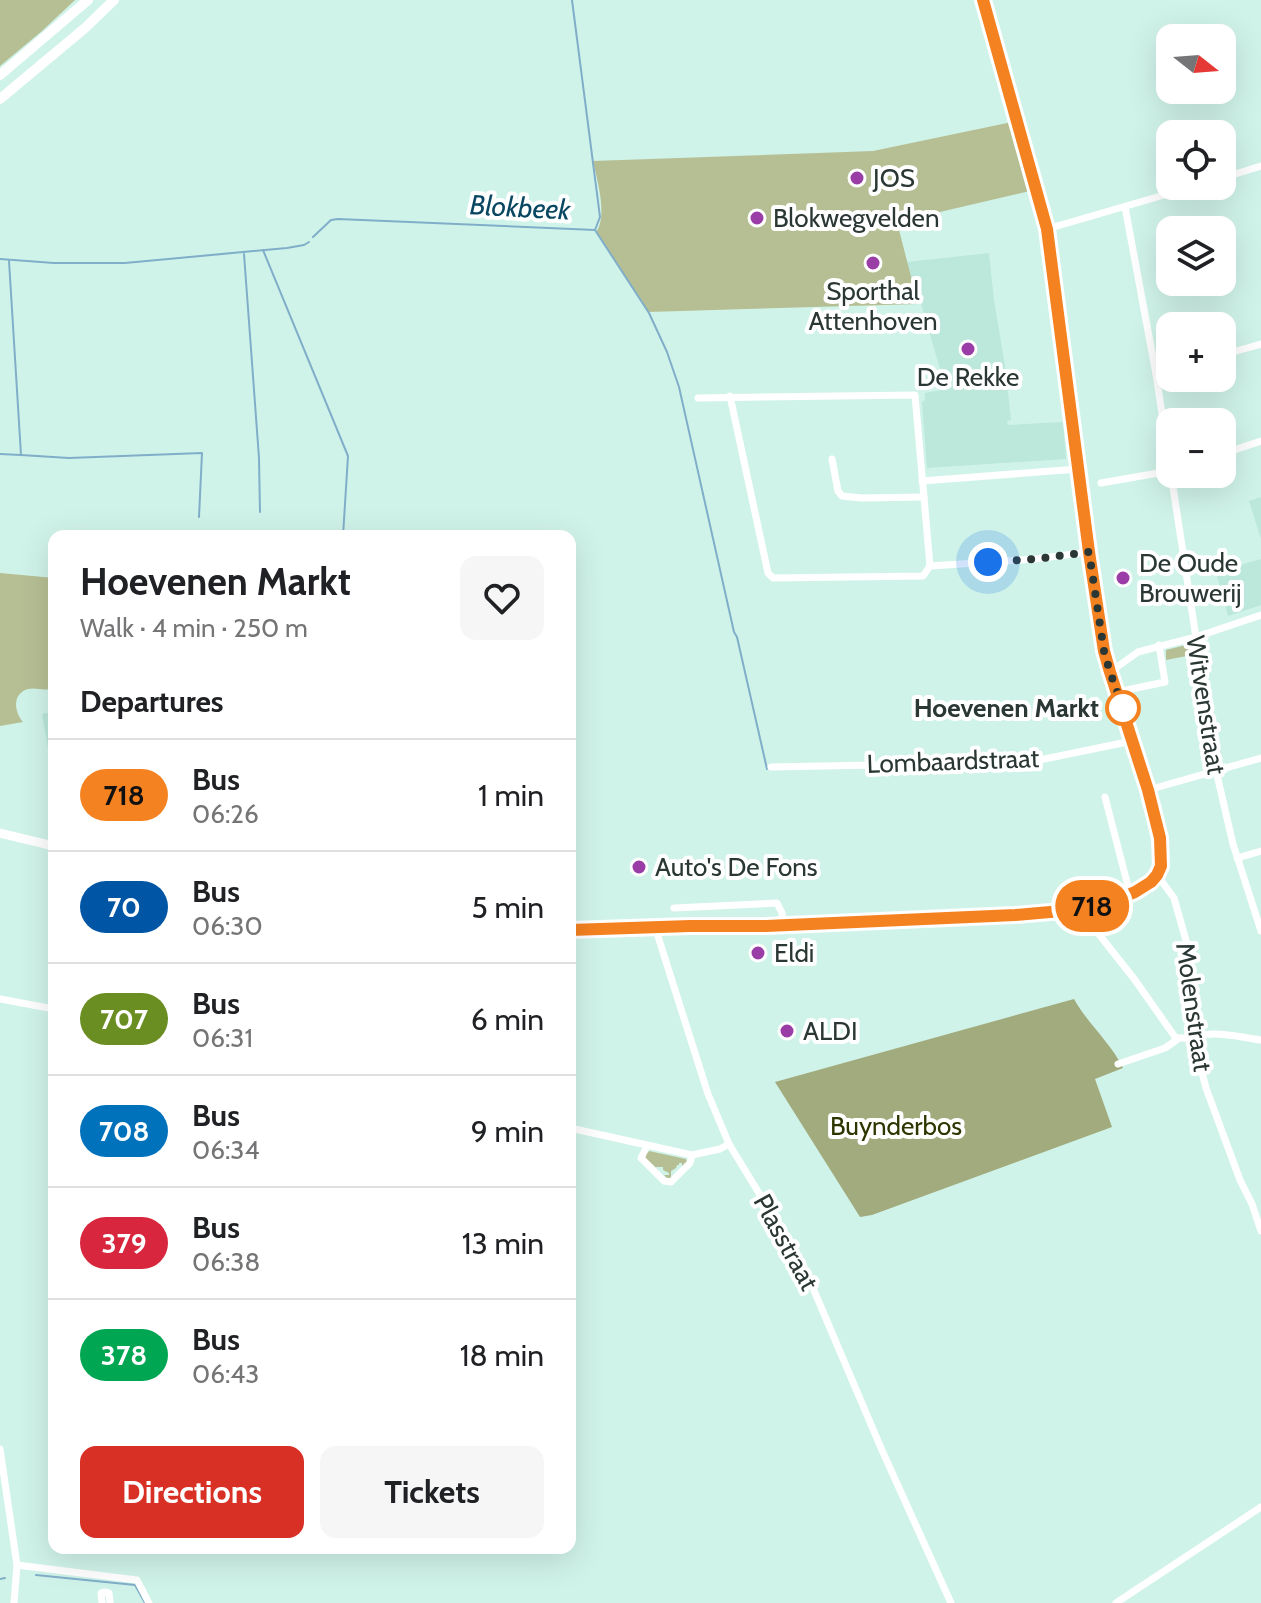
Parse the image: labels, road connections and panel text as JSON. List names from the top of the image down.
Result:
{
  "streets": {
    "street": [
      "Witvenstraat",
      "Lombaardstraat",
      "Molenstraat",
      "Plasstraat"
    ]
  },
  "water": ["Blokbeek"],
  "parks": ["Buynderbos"],
  "places": [
    "JOS",
    "Blokwegvelden",
    "Sporthal Attenhoven",
    "De Rekke",
    "De Oude Brouwerij",
    "Hoevenen Markt",
    "Auto's De Fons",
    "Eldi",
    "ALDI"
  ],
  "lines": ["bus line 718"],
  "north": "right",
  "page": {
    "on_map": "718",
    "map_buttons": ["+", "−"],
    "heading": [
      ["Hoevenen Markt", "Walk · 4 min · 250 m"],
      "Departures"
    ],
    "list": [
      {
        "mark": "718",
        "name": "Bus",
        "note": "06:26",
        "value": "1 min"
      },
      {
        "mark": "70",
        "name": "Bus",
        "note": "06:30",
        "value": "5 min"
      },
      {
        "mark": "707",
        "name": "Bus",
        "note": "06:31",
        "value": "6 min"
      },
      {
        "mark": "708",
        "name": "Bus",
        "note": "06:34",
        "value": "9 min"
      },
      {
        "mark": "379",
        "name": "Bus",
        "note": "06:38",
        "value": "13 min"
      },
      {
        "mark": "378",
        "name": "Bus",
        "note": "06:43",
        "value": "18 min"
      }
    ],
    "buttons": ["Directions", "Tickets"]
  }
}
